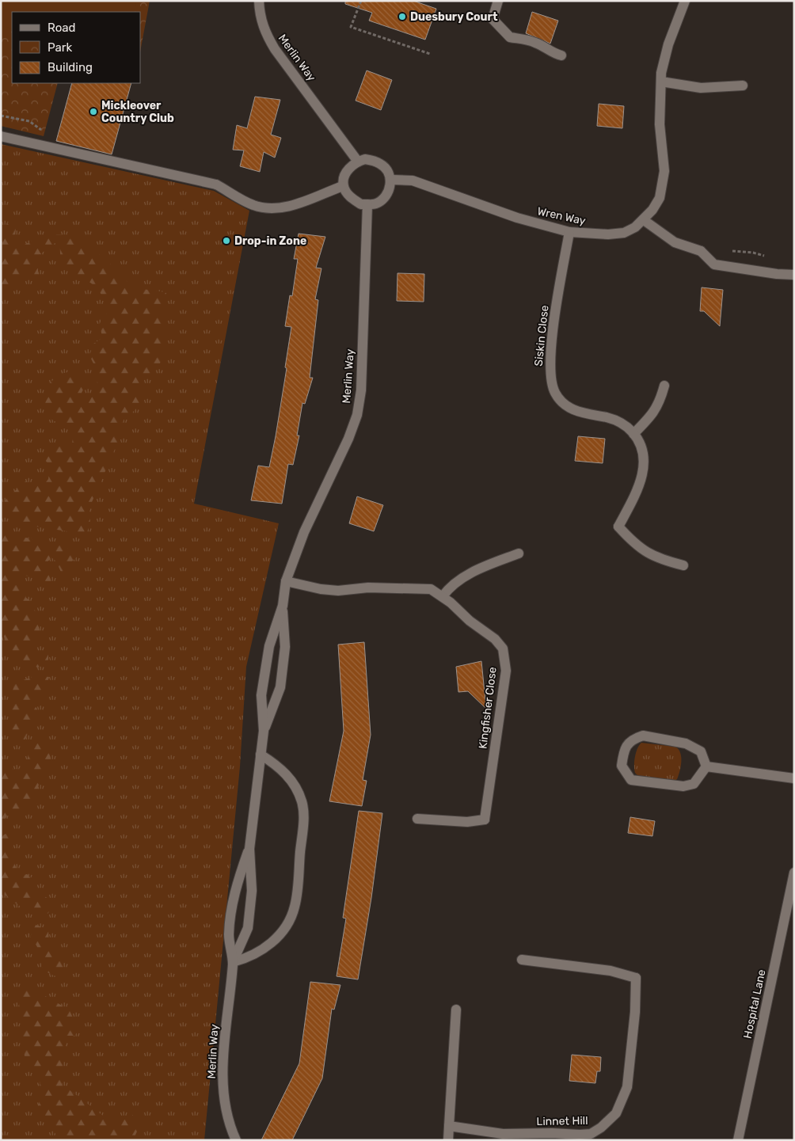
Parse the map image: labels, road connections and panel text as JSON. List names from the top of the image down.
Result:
{
  "streets": {
    "street": [
      "Merlin Way",
      "Wren Way",
      "Siskin Close",
      "Kingfisher Close",
      "Hospital Lane",
      "Linnet Hill"
    ]
  },
  "crossings": [
    ["Merlin Way", "Wren Way"],
    ["Merlin Way", "Kingfisher Close"],
    ["Wren Way", "Siskin Close"]
  ],
  "places": ["Duesbury Court", "Mickleover Country Club", "Drop-in Zone"],
  "legend": ["Road", "Park", "Building"]
}
